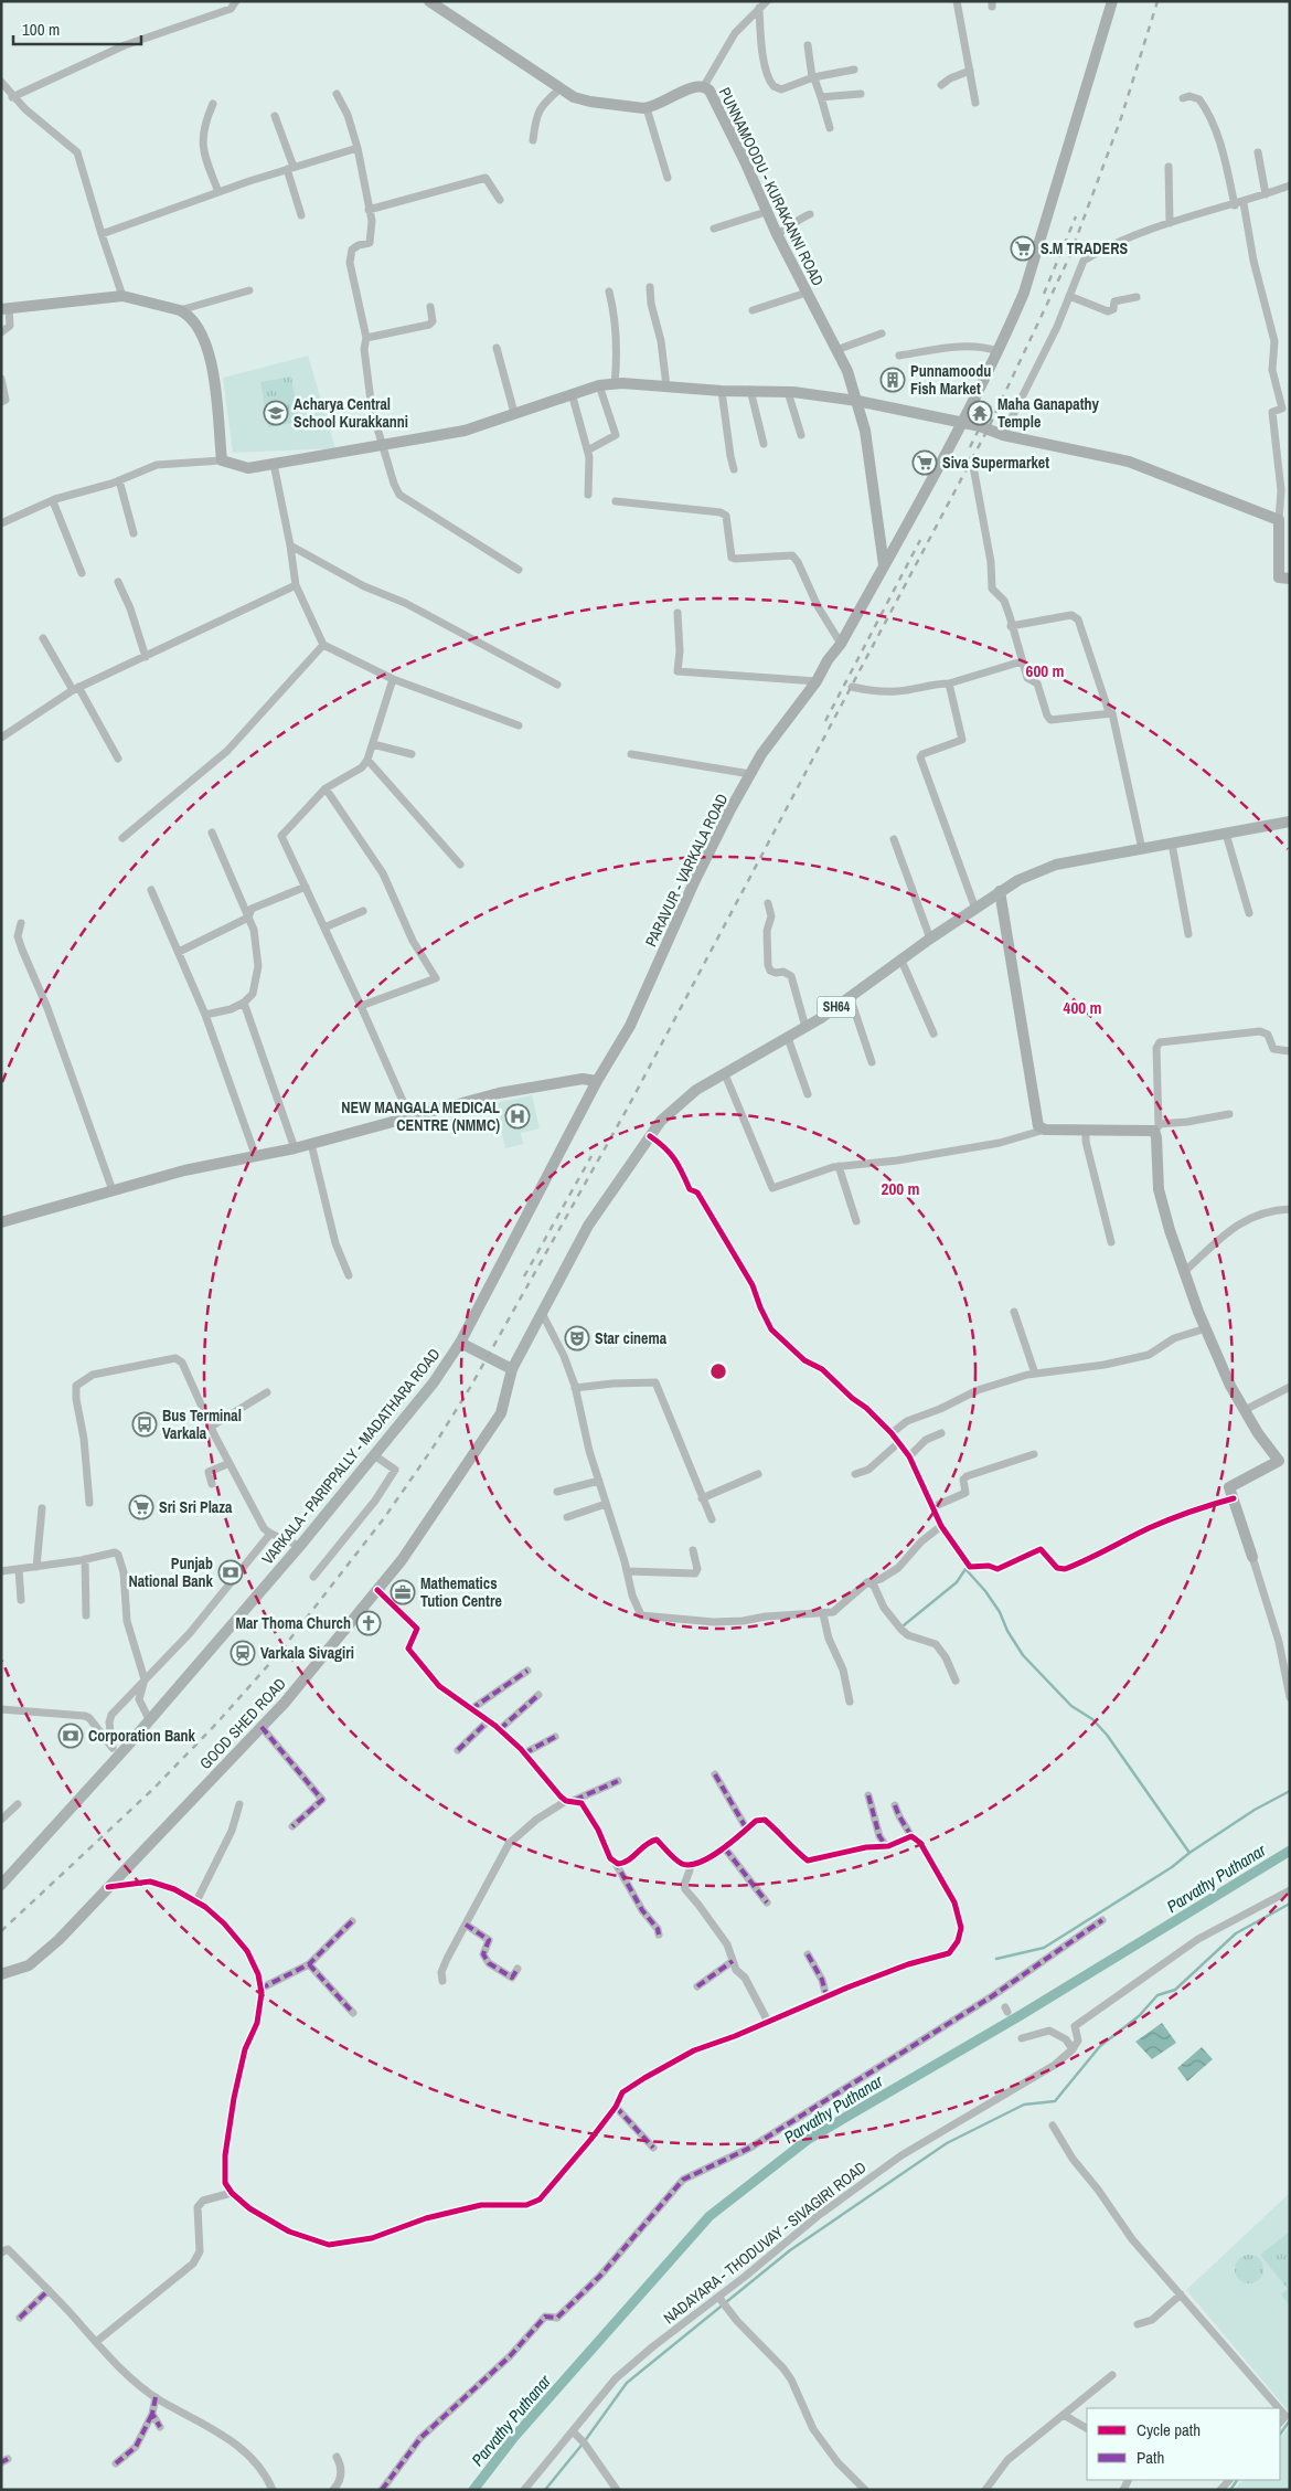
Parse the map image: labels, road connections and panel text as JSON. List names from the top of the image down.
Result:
{
  "streets": {
    "main road": [
      "PUNNAMOODU - KURAKANNI ROAD",
      "PARAVUR - VARKALA ROAD",
      "SH64",
      "VARKALA - PARIPPALLY - MADATHARA ROAD",
      "GOOD SHED ROAD"
    ],
    "street": ["NADAYARA - THODUVAY - SIVAGIRI ROAD"]
  },
  "crossings": [
    ["PUNNAMOODU - KURAKANNI ROAD", "PARAVUR - VARKALA ROAD"],
    ["PARAVUR - VARKALA ROAD", "VARKALA - PARIPPALLY - MADATHARA ROAD"],
    ["SH64", "VARKALA - PARIPPALLY - MADATHARA ROAD"],
    ["SH64", "GOOD SHED ROAD"],
    ["VARKALA - PARIPPALLY - MADATHARA ROAD", "GOOD SHED ROAD"]
  ],
  "water": ["Parvathy Puthanar"],
  "places": {
    "supermarket": ["S.M TRADERS", "Siva Supermarket", "Sri Sri Plaza"],
    "building": ["Punnamoodu Fish Market"],
    "school or university": ["Acharya Central School Kurakkanni"],
    "temple": ["Maha Ganapathy Temple"],
    "hospital": ["NEW MANGALA MEDICAL CENTRE (NMMC)"],
    "theatre": ["Star cinema"],
    "bus stop": ["Bus Terminal Varkala"],
    "bank": ["Punjab National Bank", "Corporation Bank"],
    "office": ["Mathematics Tution Centre"],
    "church": ["Mar Thoma Church"],
    "station": ["Varkala Sivagiri"]
  },
  "legend": ["Cycle path", "Path"],
  "scale_bar": "100 m",
  "rings": ["600 m", "400 m", "200 m"]
}
